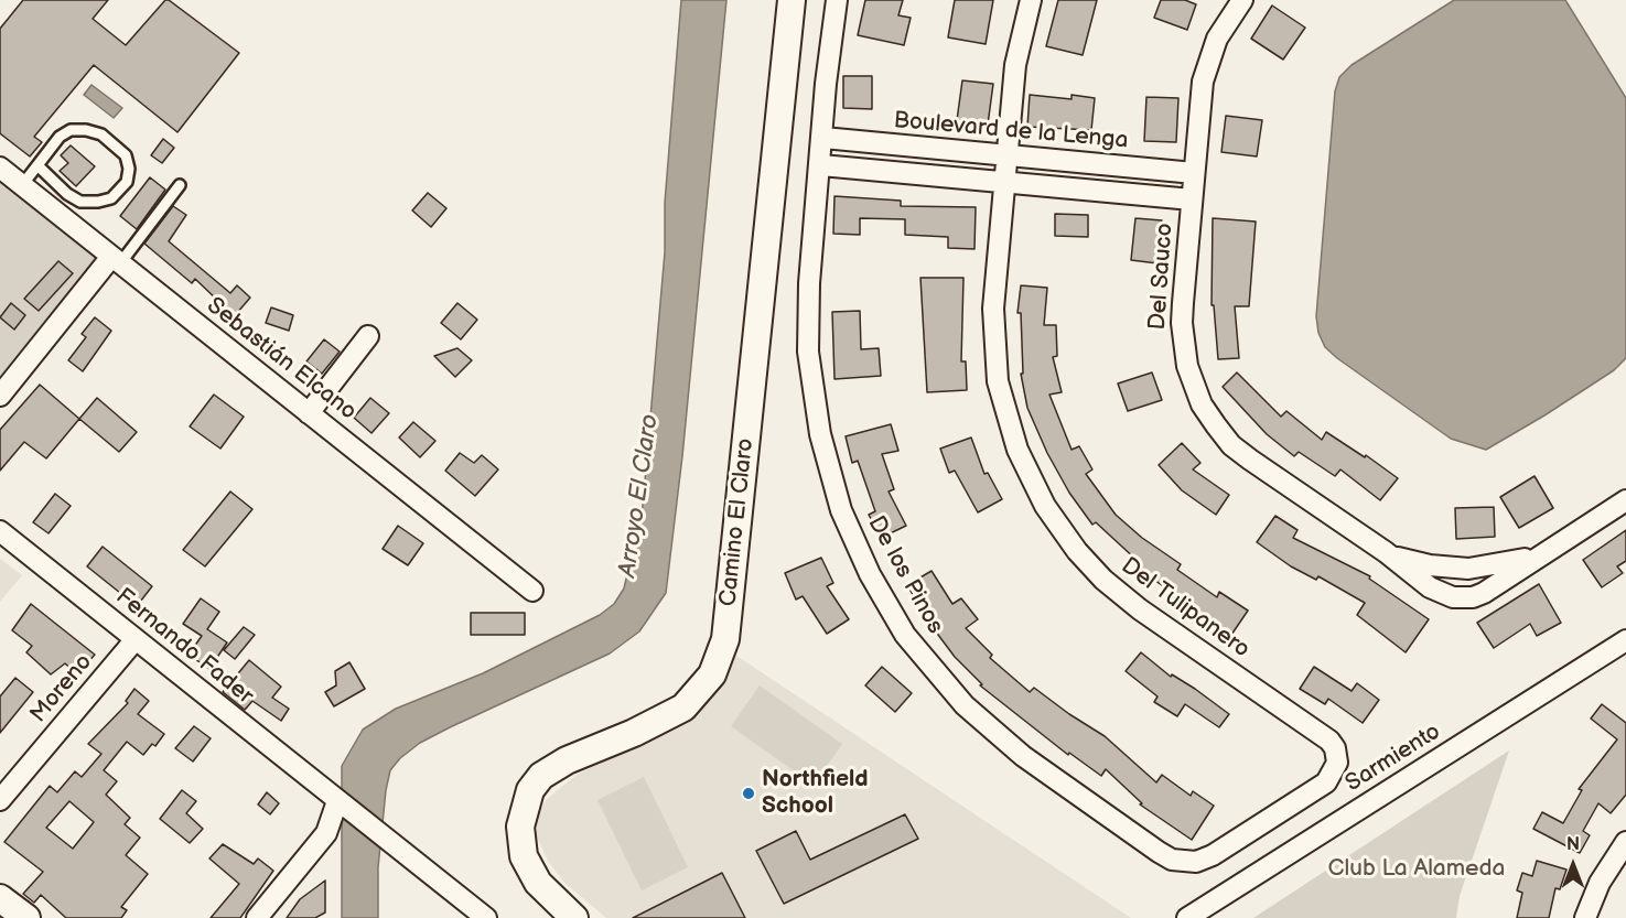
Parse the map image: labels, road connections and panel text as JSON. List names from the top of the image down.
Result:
{
  "streets": {
    "street": [
      "Boulevard de la Lenga",
      "Del Sauco",
      "Sebastián Elcano",
      "Camino El Claro",
      "De los Pinos",
      "Del Tulipanero",
      "Fernando Fader",
      "Moreno",
      "Sarmiento"
    ]
  },
  "crossings": [
    ["Boulevard de la Lenga", "Del Sauco"],
    ["Boulevard de la Lenga", "De los Pinos"],
    ["Boulevard de la Lenga", "Del Tulipanero"],
    ["De los Pinos", "Del Tulipanero"],
    ["Fernando Fader", "Moreno"]
  ],
  "water": ["Arroyo El Claro"],
  "parks": ["Club La Alameda"],
  "places": ["Northfield School"],
  "north": "top"
}
